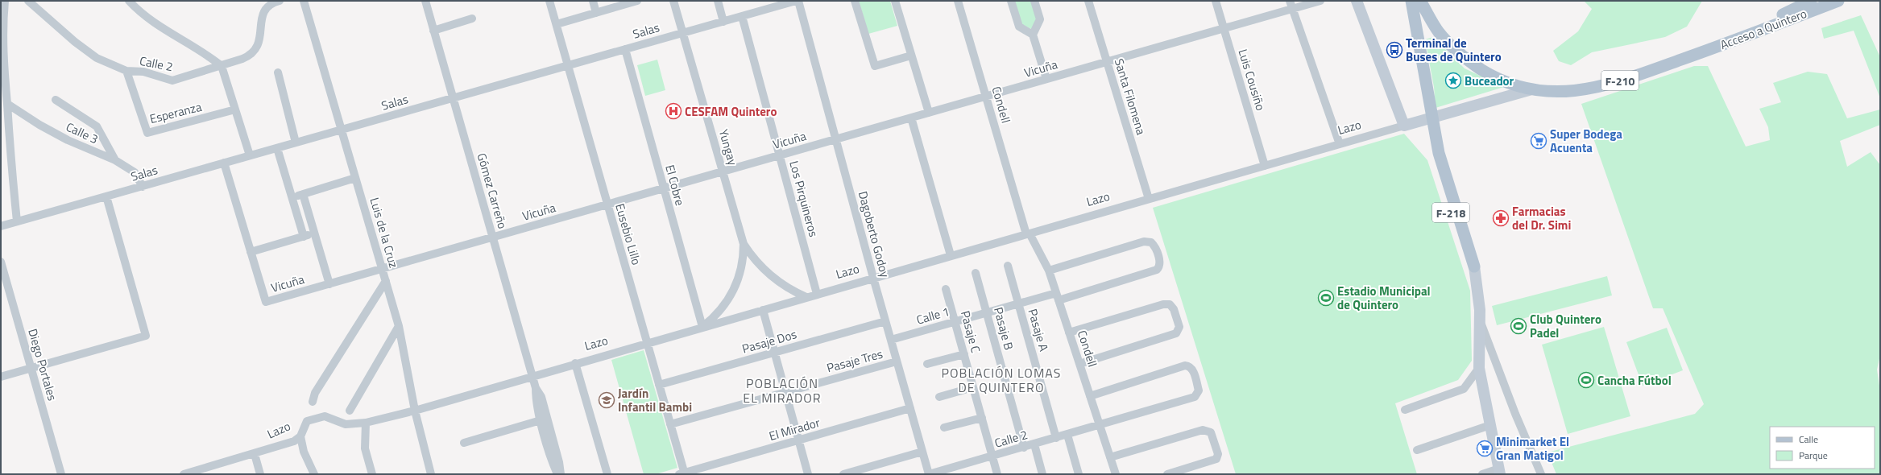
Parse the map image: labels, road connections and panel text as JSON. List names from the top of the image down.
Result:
{
  "streets": {
    "main road": [
      "Acceso a Quintero",
      "F-210",
      "Lazo",
      "F-218"
    ],
    "street": [
      "Salas",
      "Calle 2",
      "Vicuña",
      "Luis Cousiño",
      "Santa Filomena",
      "Condell",
      "Esperanza",
      "Calle 3",
      "Yungay",
      "El Cobre",
      "Gómez Carreño",
      "Los Pirquineros",
      "Luis de la Cruz",
      "Eusebio Lillo",
      "Dagoberto Godoy",
      "Calle 1",
      "Pasaje B",
      "Pasaje A",
      "Pasaje C",
      "Pasaje Dos",
      "Pasaje Tres",
      "Diego Portales",
      "El Mirador"
    ]
  },
  "crossings": [
    ["Acceso a Quintero", "Lazo"],
    ["Salas", "Calle 3"],
    ["Salas", "Yungay"],
    ["Salas", "El Cobre"],
    ["Salas", "Gómez Carreño"],
    ["Salas", "Los Pirquineros"],
    ["Salas", "Luis de la Cruz"],
    ["Salas", "Eusebio Lillo"],
    ["Salas", "Dagoberto Godoy"],
    ["Calle 2", "Condell"],
    ["Calle 2", "Esperanza"],
    ["Calle 2", "Dagoberto Godoy"],
    ["Calle 2", "Pasaje B"],
    ["Calle 2", "Pasaje A"],
    ["Calle 2", "Pasaje C"],
    ["Vicuña", "Luis Cousiño"],
    ["Vicuña", "Santa Filomena"],
    ["Vicuña", "Condell"],
    ["Vicuña", "Yungay"],
    ["Vicuña", "El Cobre"],
    ["Vicuña", "Gómez Carreño"],
    ["Vicuña", "Los Pirquineros"],
    ["Vicuña", "Luis de la Cruz"],
    ["Vicuña", "Eusebio Lillo"],
    ["Vicuña", "Dagoberto Godoy"],
    ["Luis Cousiño", "Lazo"],
    ["Santa Filomena", "Lazo"],
    ["Condell", "Lazo"],
    ["Condell", "Calle 1"],
    ["Lazo", "Yungay"],
    ["Lazo", "El Cobre"],
    ["Lazo", "Gómez Carreño"],
    ["Lazo", "Los Pirquineros"],
    ["Lazo", "F-218"],
    ["Lazo", "Luis de la Cruz"],
    ["Lazo", "Eusebio Lillo"],
    ["Lazo", "Dagoberto Godoy"],
    ["Yungay", "El Cobre"],
    ["Eusebio Lillo", "Pasaje Dos"],
    ["Eusebio Lillo", "Pasaje Tres"],
    ["Eusebio Lillo", "El Mirador"],
    ["Dagoberto Godoy", "Calle 1"],
    ["Dagoberto Godoy", "Pasaje Dos"],
    ["Dagoberto Godoy", "Pasaje Tres"],
    ["Dagoberto Godoy", "El Mirador"],
    ["Calle 1", "Pasaje B"],
    ["Calle 1", "Pasaje A"],
    ["Calle 1", "Pasaje C"]
  ],
  "districts": ["POBLACIÓN LOMAS DE QUINTERO", "POBLACIÓN EL MIRADOR"],
  "places": {
    "bus stop": ["Terminal de Buses de Quintero"],
    "place": ["Buceador"],
    "hospital": ["CESFAM Quintero"],
    "supermarket": ["Super Bodega Acuenta", "Minimarket El Gran Matigol"],
    "pharmacy": ["Farmacias del Dr. Simi"],
    "sports": ["Estadio Municipal de Quintero", "Club Quintero Padel", "Cancha Fútbol"],
    "school or university": ["Jardín Infantil Bambi"]
  },
  "legend": ["Calle", "Parque"]
}
